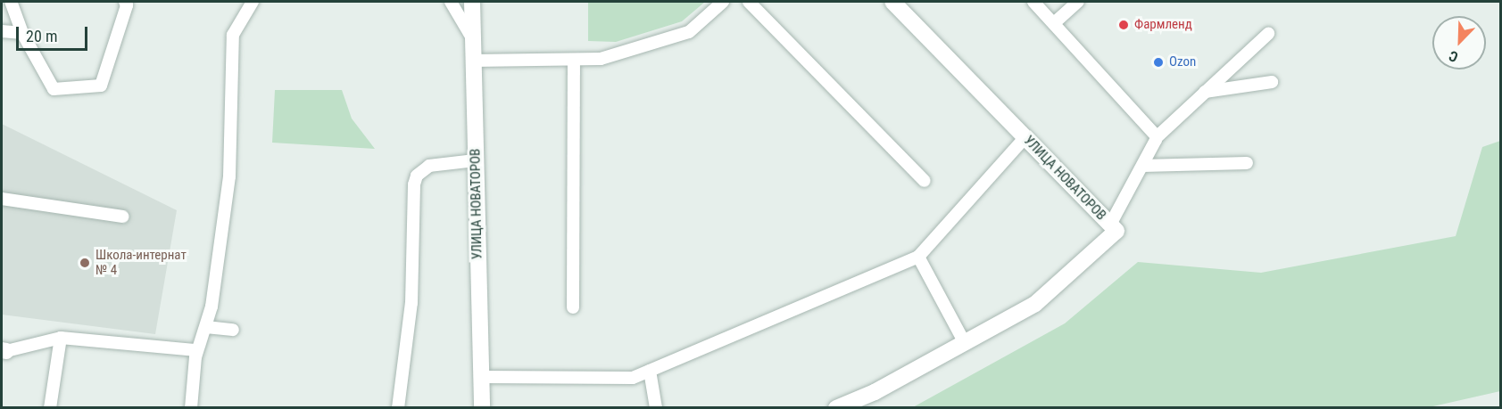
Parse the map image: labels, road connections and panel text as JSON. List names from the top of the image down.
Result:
{
  "streets": {
    "street": ["УЛИЦА НОВАТОРОВ"]
  },
  "places": ["Фармленд", "Ozon", "Школа-интернат № 4"],
  "scale_bar": "20 m",
  "north": "bottom left"
}
